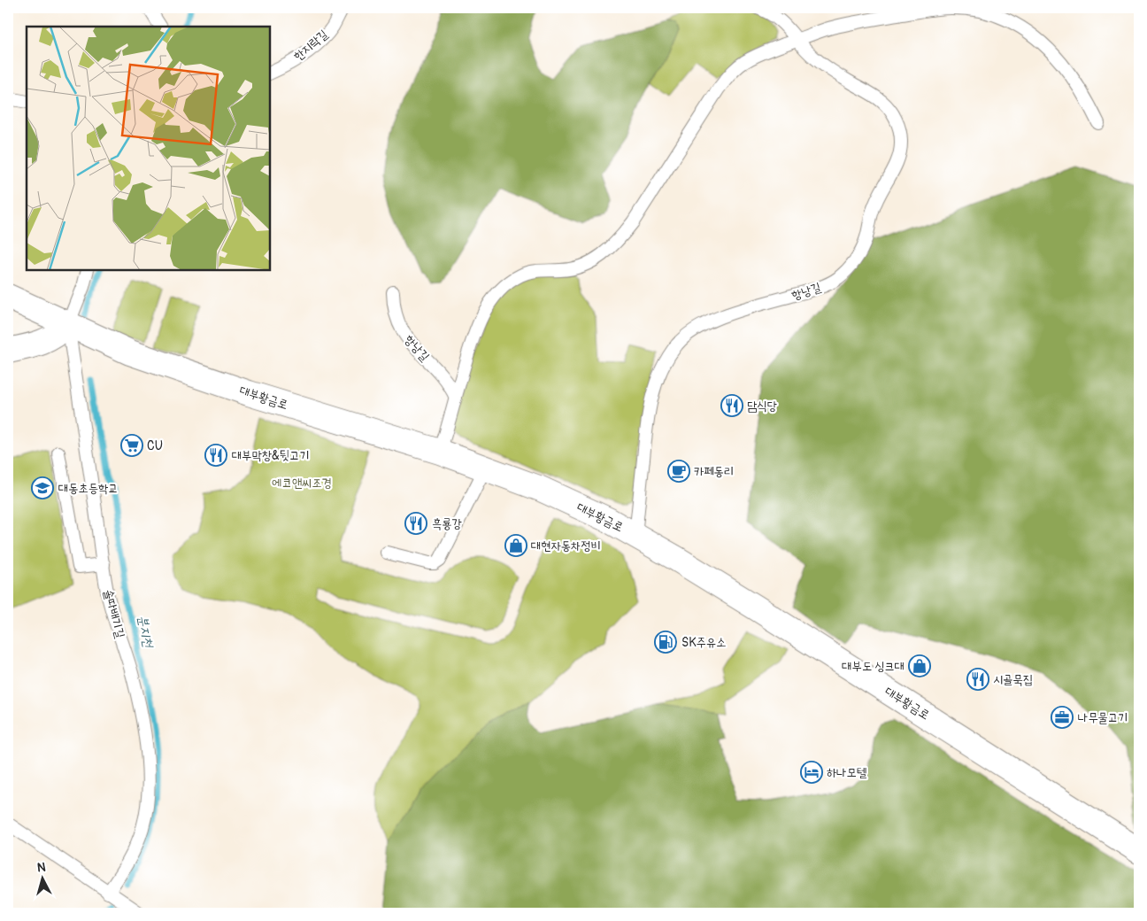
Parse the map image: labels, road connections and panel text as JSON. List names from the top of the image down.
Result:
{
  "streets": {
    "main road": ["대부황금로"],
    "lane": ["한지락길", "항낭길", "솔따배기길"]
  },
  "crossings": [
    ["항낭길", "대부황금로"],
    ["대부황금로", "솔따배기길"]
  ],
  "water": ["분지천"],
  "parks": ["에코앤씨조경"],
  "places": {
    "restaurant": [
      "담식당",
      "대부막창&뒷고기",
      "흑룡강",
      "시골묵집"
    ],
    "supermarket": ["CU"],
    "cafe": ["카페동리"],
    "school or university": ["대동초등학교"],
    "shop": ["대현자동차정비", "대부도 싱크대"],
    "fuel station": ["SK주유소"],
    "office": ["나무물고기"],
    "hotel": ["하나모텔"]
  },
  "north": "top"
}
